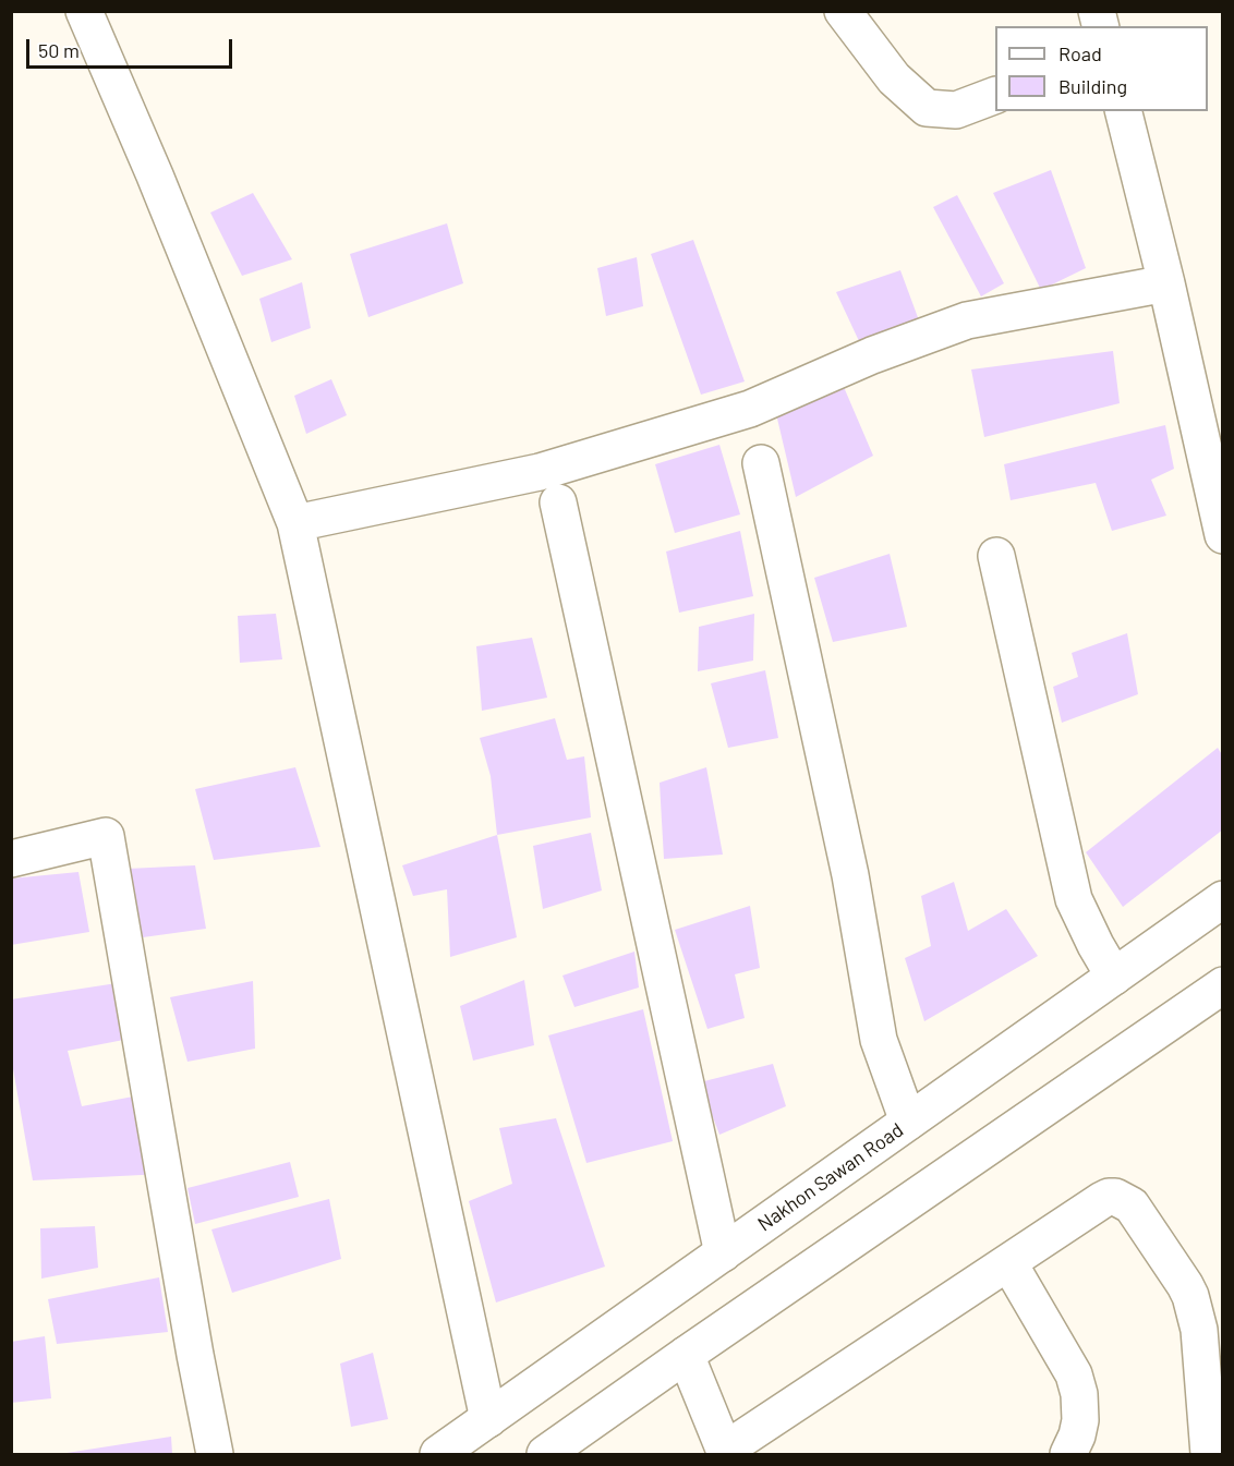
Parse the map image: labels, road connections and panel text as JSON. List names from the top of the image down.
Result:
{
  "streets": {
    "street": ["Nakhon Sawan Road"]
  },
  "legend": ["Road", "Building"],
  "scale_bar": "50 m"
}
